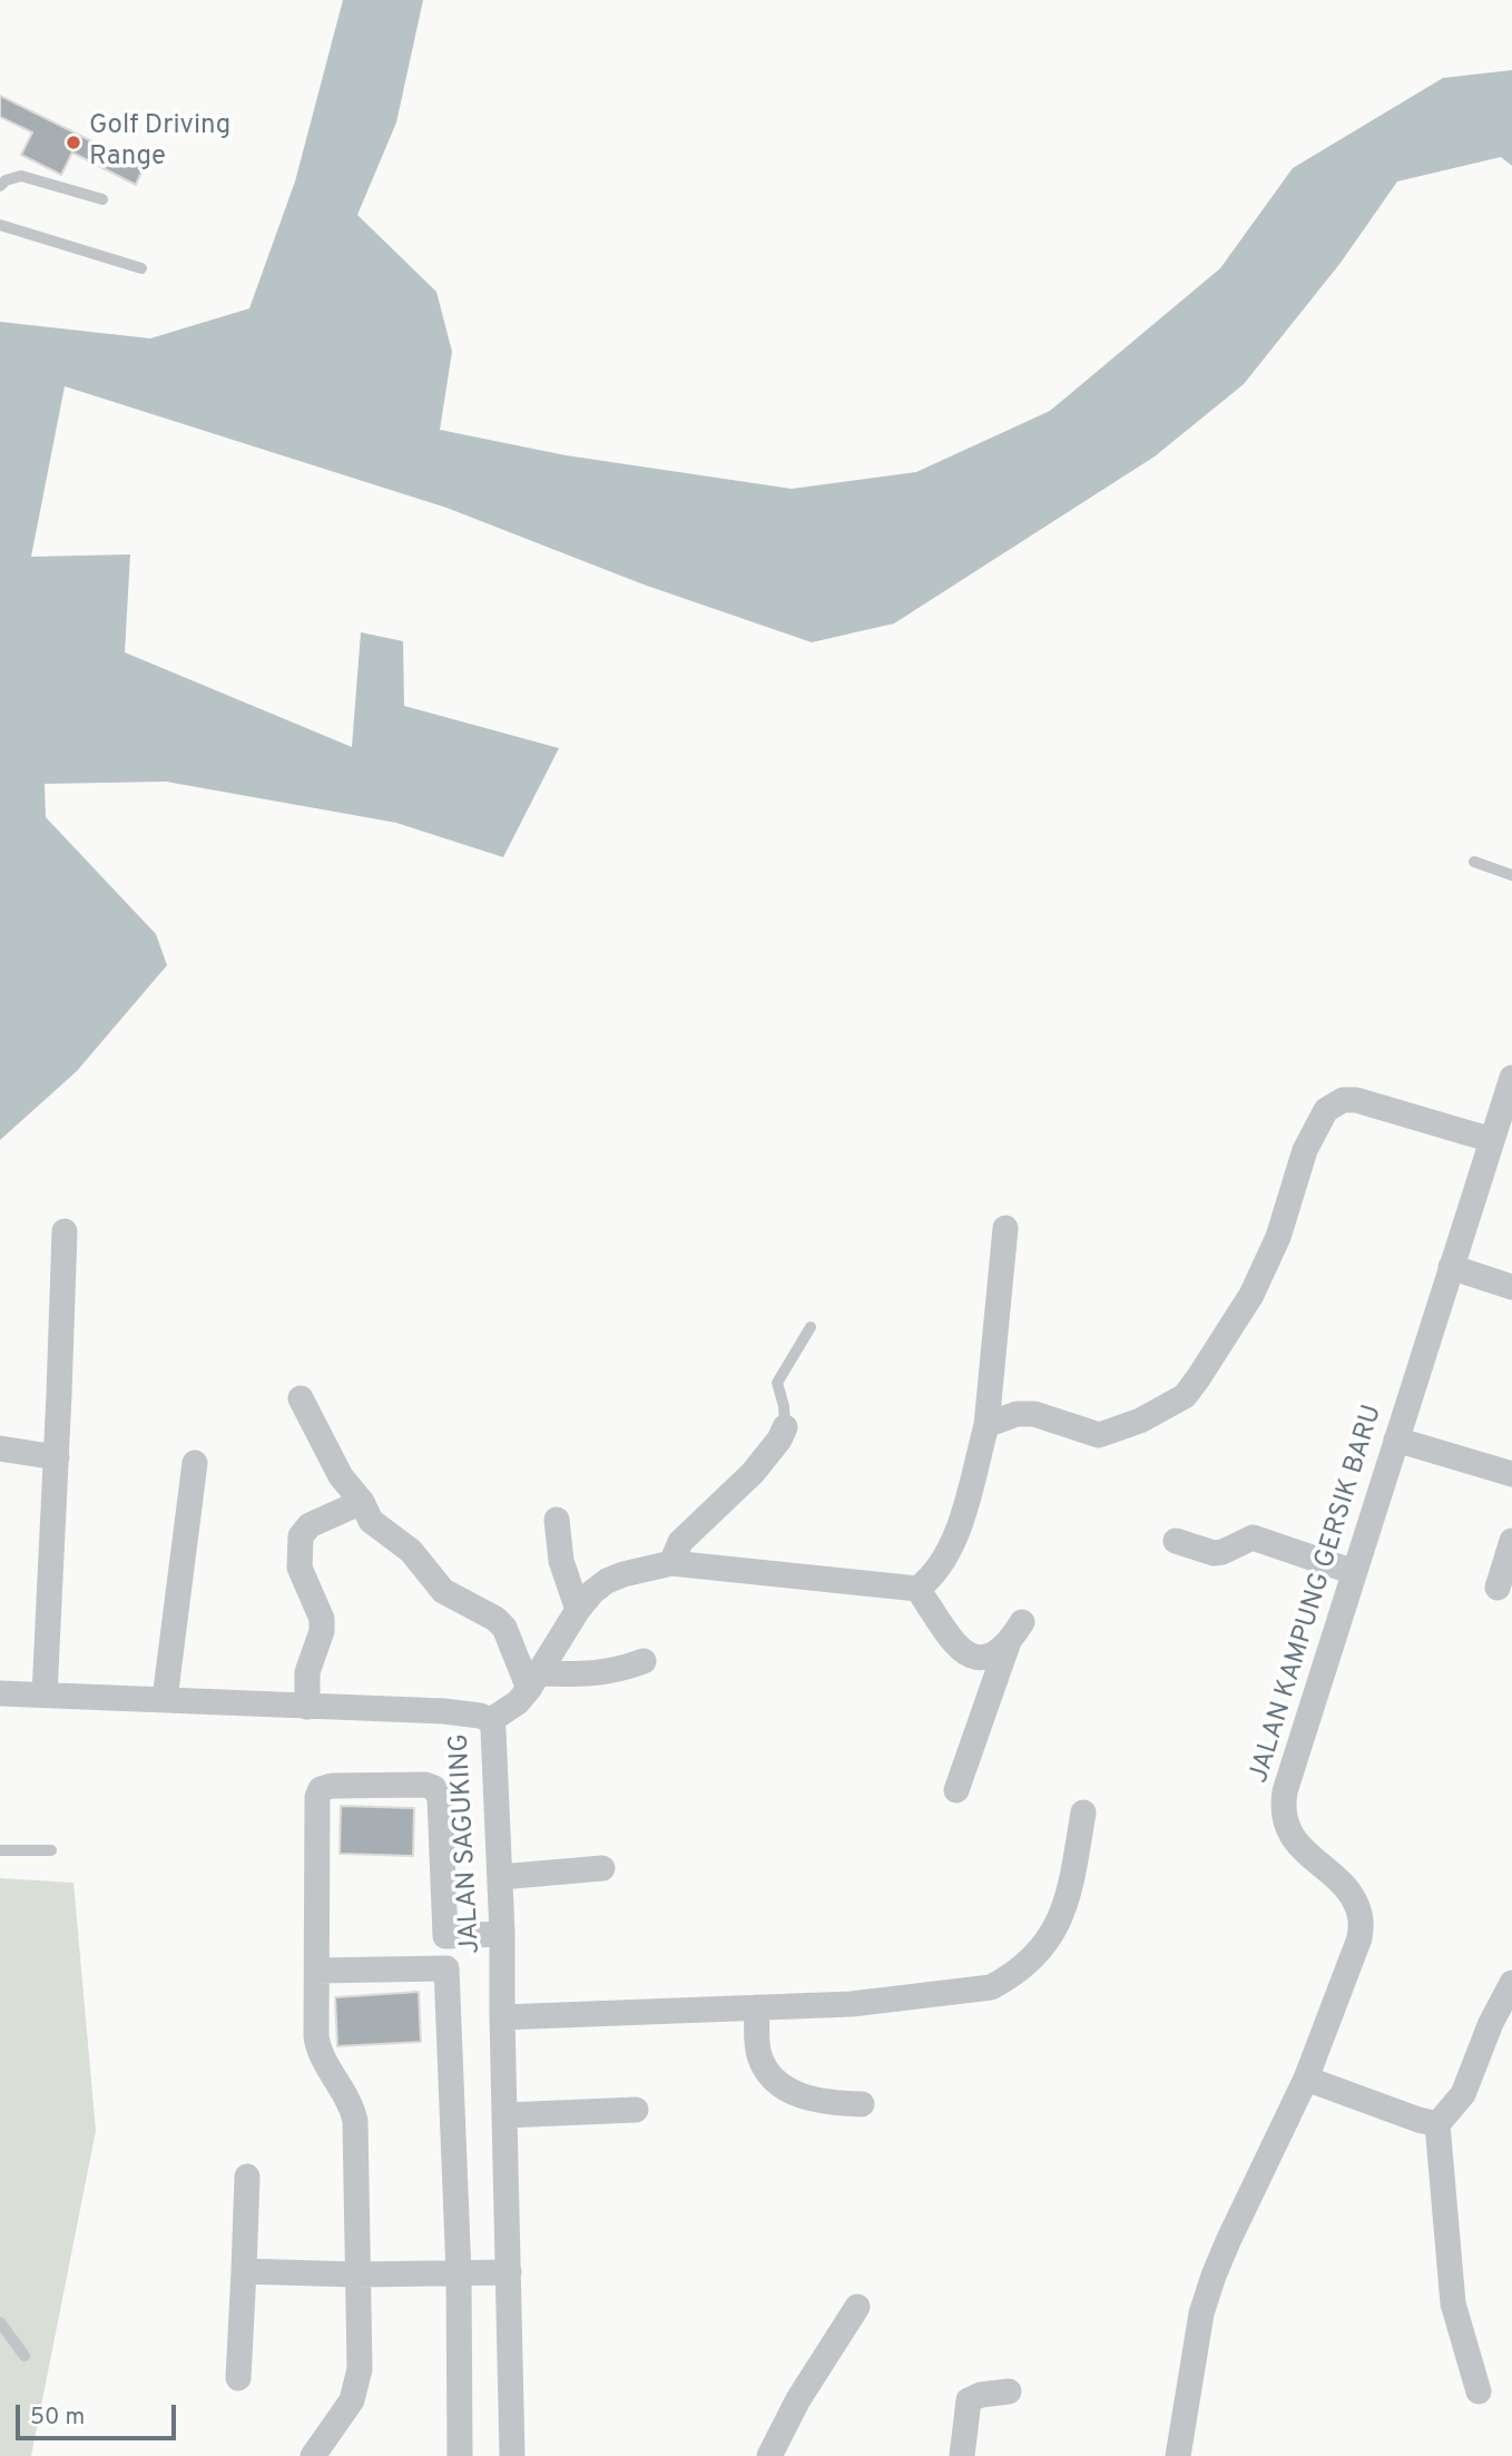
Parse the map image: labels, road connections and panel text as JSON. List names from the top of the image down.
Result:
{
  "streets": {
    "street": ["JALAN KAMPUNG GERSIK BARU", "JALAN SAGUKING"]
  },
  "places": ["Golf Driving Range"],
  "scale_bar": "50 m"
}
